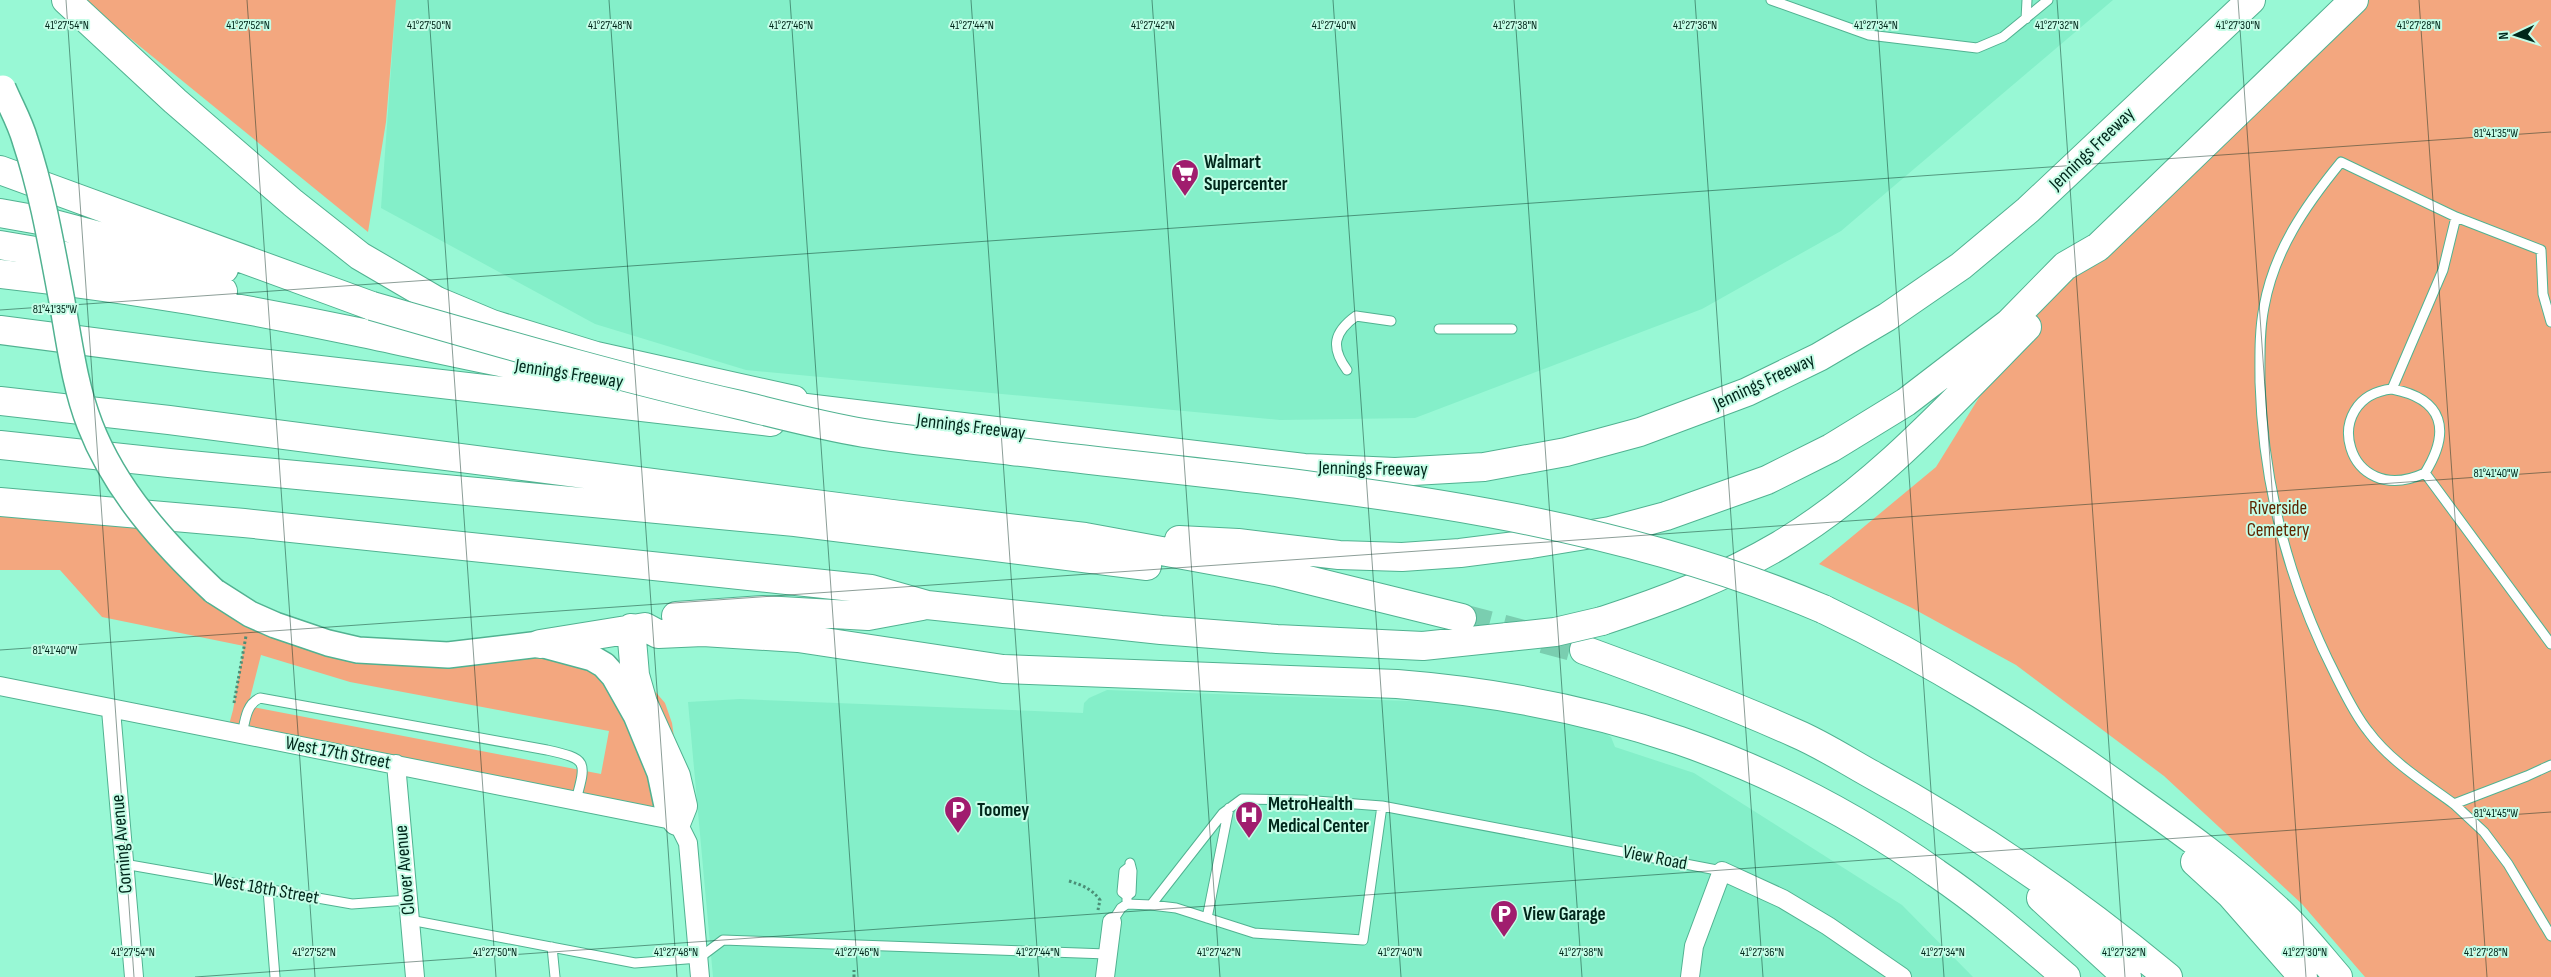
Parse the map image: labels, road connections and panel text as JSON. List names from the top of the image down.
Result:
{
  "streets": {
    "highway": ["Jennings Freeway"],
    "street": [
      "West 17th Street",
      "Corning Avenue",
      "View Road",
      "Clover Avenue"
    ],
    "lane": ["West 18th Street"]
  },
  "crossings": [
    ["West 17th Street", "Corning Avenue"],
    ["West 17th Street", "Clover Avenue"],
    ["Corning Avenue", "West 18th Street"],
    ["Clover Avenue", "West 18th Street"]
  ],
  "parks": ["Riverside Cemetery"],
  "places": {
    "supermarket": ["Walmart Supercenter"],
    "parking": ["Toomey", "View Garage"],
    "hospital": ["MetroHealth Medical Center"]
  },
  "north": "left",
  "coordinates": [
    "41°27'54\"N",
    "41°27'52\"N",
    "41°27'50\"N",
    "41°27'48\"N",
    "41°27'46\"N",
    "41°27'44\"N",
    "41°27'42\"N",
    "41°27'40\"N",
    "41°27'38\"N",
    "41°27'36\"N",
    "41°27'34\"N",
    "41°27'32\"N",
    "41°27'30\"N",
    "41°27'28\"N",
    "81°41'35\"W",
    "81°41'40\"W",
    "81°41'45\"W"
  ]
}
